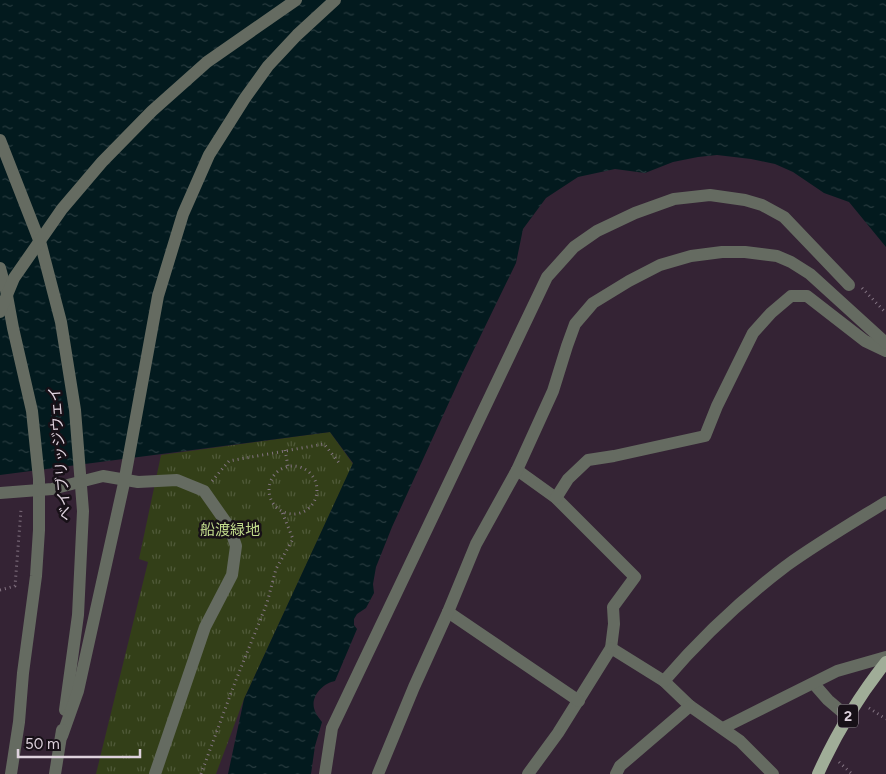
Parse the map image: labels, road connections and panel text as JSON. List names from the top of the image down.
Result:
{
  "streets": {
    "main road": ["2"],
    "street": ["ベイブリッジウェイ"]
  },
  "parks": ["船渡緑地"],
  "scale_bar": "50 m"
}
